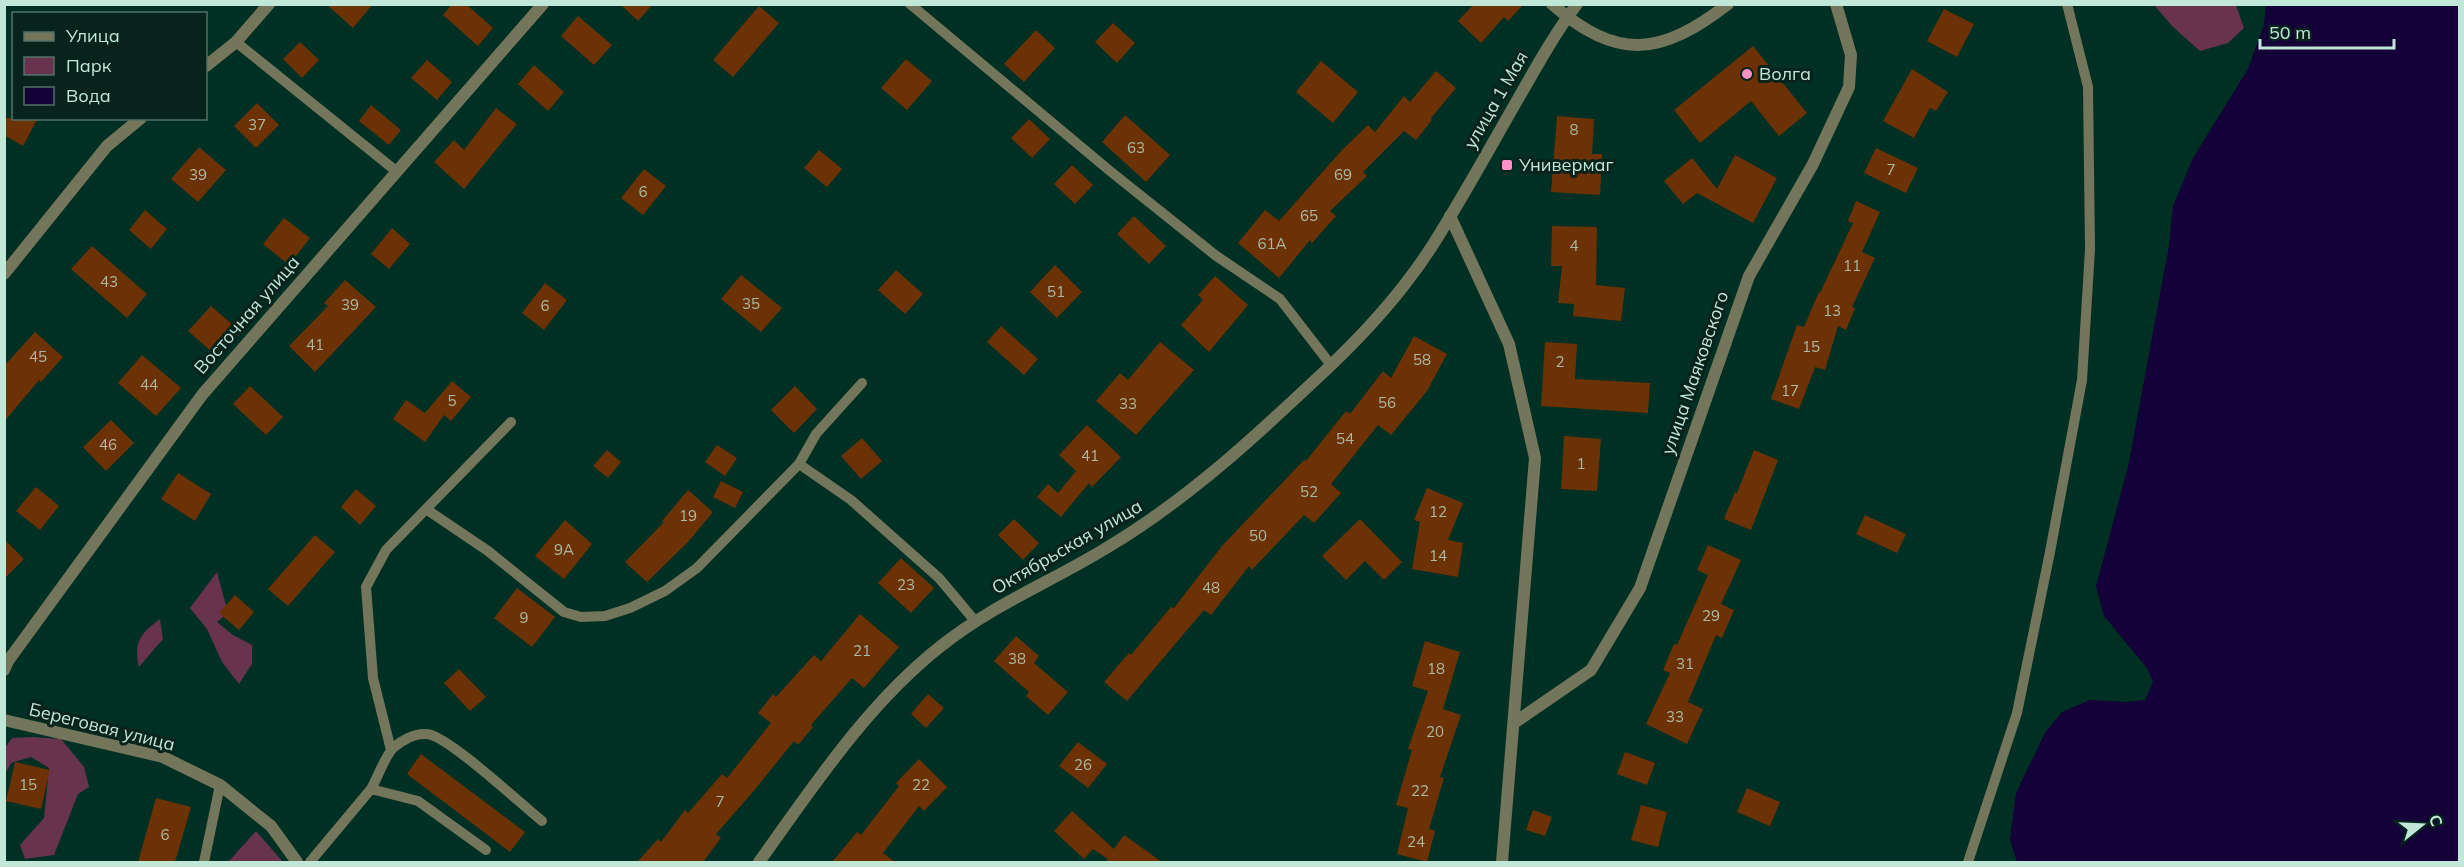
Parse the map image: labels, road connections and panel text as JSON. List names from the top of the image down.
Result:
{
  "streets": {
    "street": [
      "улица 1 Мая",
      "Восточная улица",
      "улица Маяковского",
      "Октябрьская улица",
      "Береговая улица"
    ]
  },
  "crossings": [
    ["улица 1 Мая", "Октябрьская улица"]
  ],
  "places": {
    "other": ["Волга"],
    "transit": ["Универмаг"]
  },
  "house_numbers": [
    "37",
    "8",
    "63",
    "7",
    "39",
    "69",
    "6",
    "65",
    "61А",
    "4",
    "11",
    "43",
    "51",
    "35",
    "39",
    "6",
    "13",
    "41",
    "15",
    "45",
    "58",
    "2",
    "44",
    "17",
    "5",
    "56",
    "33",
    "54",
    "46",
    "41",
    "1",
    "52",
    "12",
    "19",
    "50",
    "9А",
    "14",
    "23",
    "48",
    "29",
    "9",
    "21",
    "38",
    "31",
    "18",
    "33",
    "20",
    "26",
    "15",
    "22",
    "22",
    "7",
    "6",
    "24"
  ],
  "legend": ["Улица", "Парк", "Вода"],
  "scale_bar": "50 m",
  "north": "right"
}
